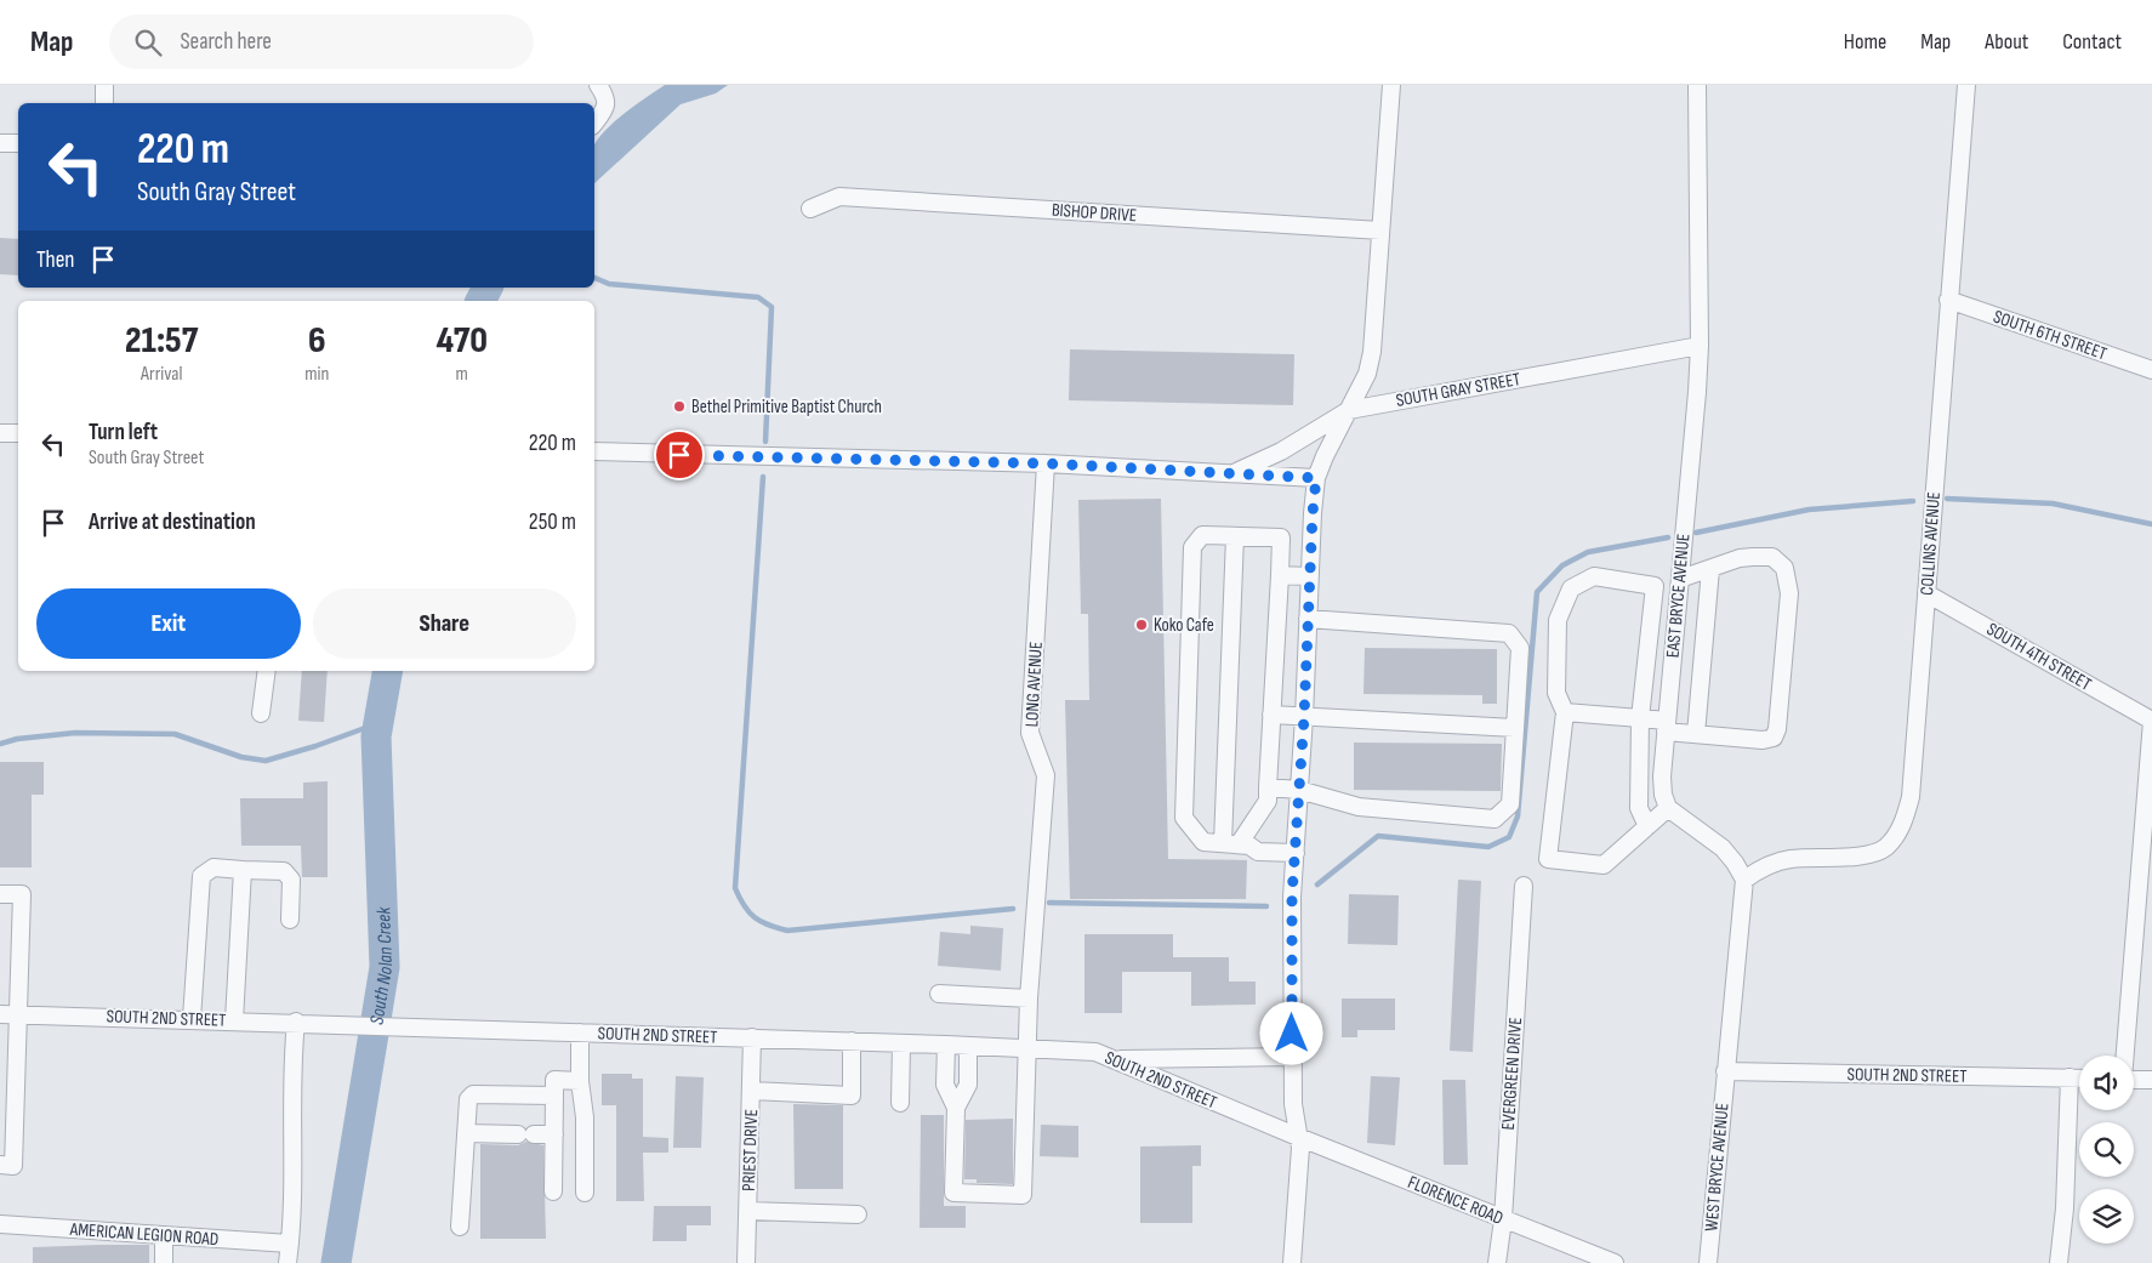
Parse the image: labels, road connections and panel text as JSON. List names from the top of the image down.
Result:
{
  "streets": {
    "street": [
      "BISHOP DRIVE",
      "SOUTH 6TH STREET",
      "SOUTH GRAY STREET",
      "COLLINS AVENUE",
      "EAST BRYCE AVENUE",
      "SOUTH 4TH STREET",
      "LONG AVENUE",
      "SOUTH 2ND STREET",
      "EVERGREEN DRIVE",
      "PRIEST DRIVE",
      "WEST BRYCE AVENUE",
      "FLORENCE ROAD",
      "AMERICAN LEGION ROAD"
    ]
  },
  "crossings": [
    ["SOUTH 6TH STREET", "COLLINS AVENUE"],
    ["SOUTH GRAY STREET", "EAST BRYCE AVENUE"],
    ["SOUTH GRAY STREET", "LONG AVENUE"],
    ["COLLINS AVENUE", "SOUTH 4TH STREET"],
    ["LONG AVENUE", "SOUTH 2ND STREET"],
    ["SOUTH 2ND STREET", "PRIEST DRIVE"],
    ["SOUTH 2ND STREET", "WEST BRYCE AVENUE"],
    ["SOUTH 2ND STREET", "FLORENCE ROAD"],
    ["EVERGREEN DRIVE", "FLORENCE ROAD"]
  ],
  "water": ["South Nolan Creek"],
  "places": ["Bethel Primitive Baptist Church", "Koko Cafe"],
  "page": {
    "header": "Map",
    "search": "Search here",
    "nav": [
      "Home",
      "Map",
      "About",
      "Contact"
    ],
    "turn": ["220 m", "South Gray Street"],
    "then": "Then",
    "eta": [
      "21:57",
      "Arrival",
      "6",
      "min",
      "470",
      "m"
    ],
    "list": [
      {
        "name": "Turn left",
        "note": "South Gray Street",
        "value": "220 m"
      },
      {
        "name": "Arrive at destination",
        "value": "250 m"
      }
    ],
    "buttons": ["Exit", "Share"]
  }
}
